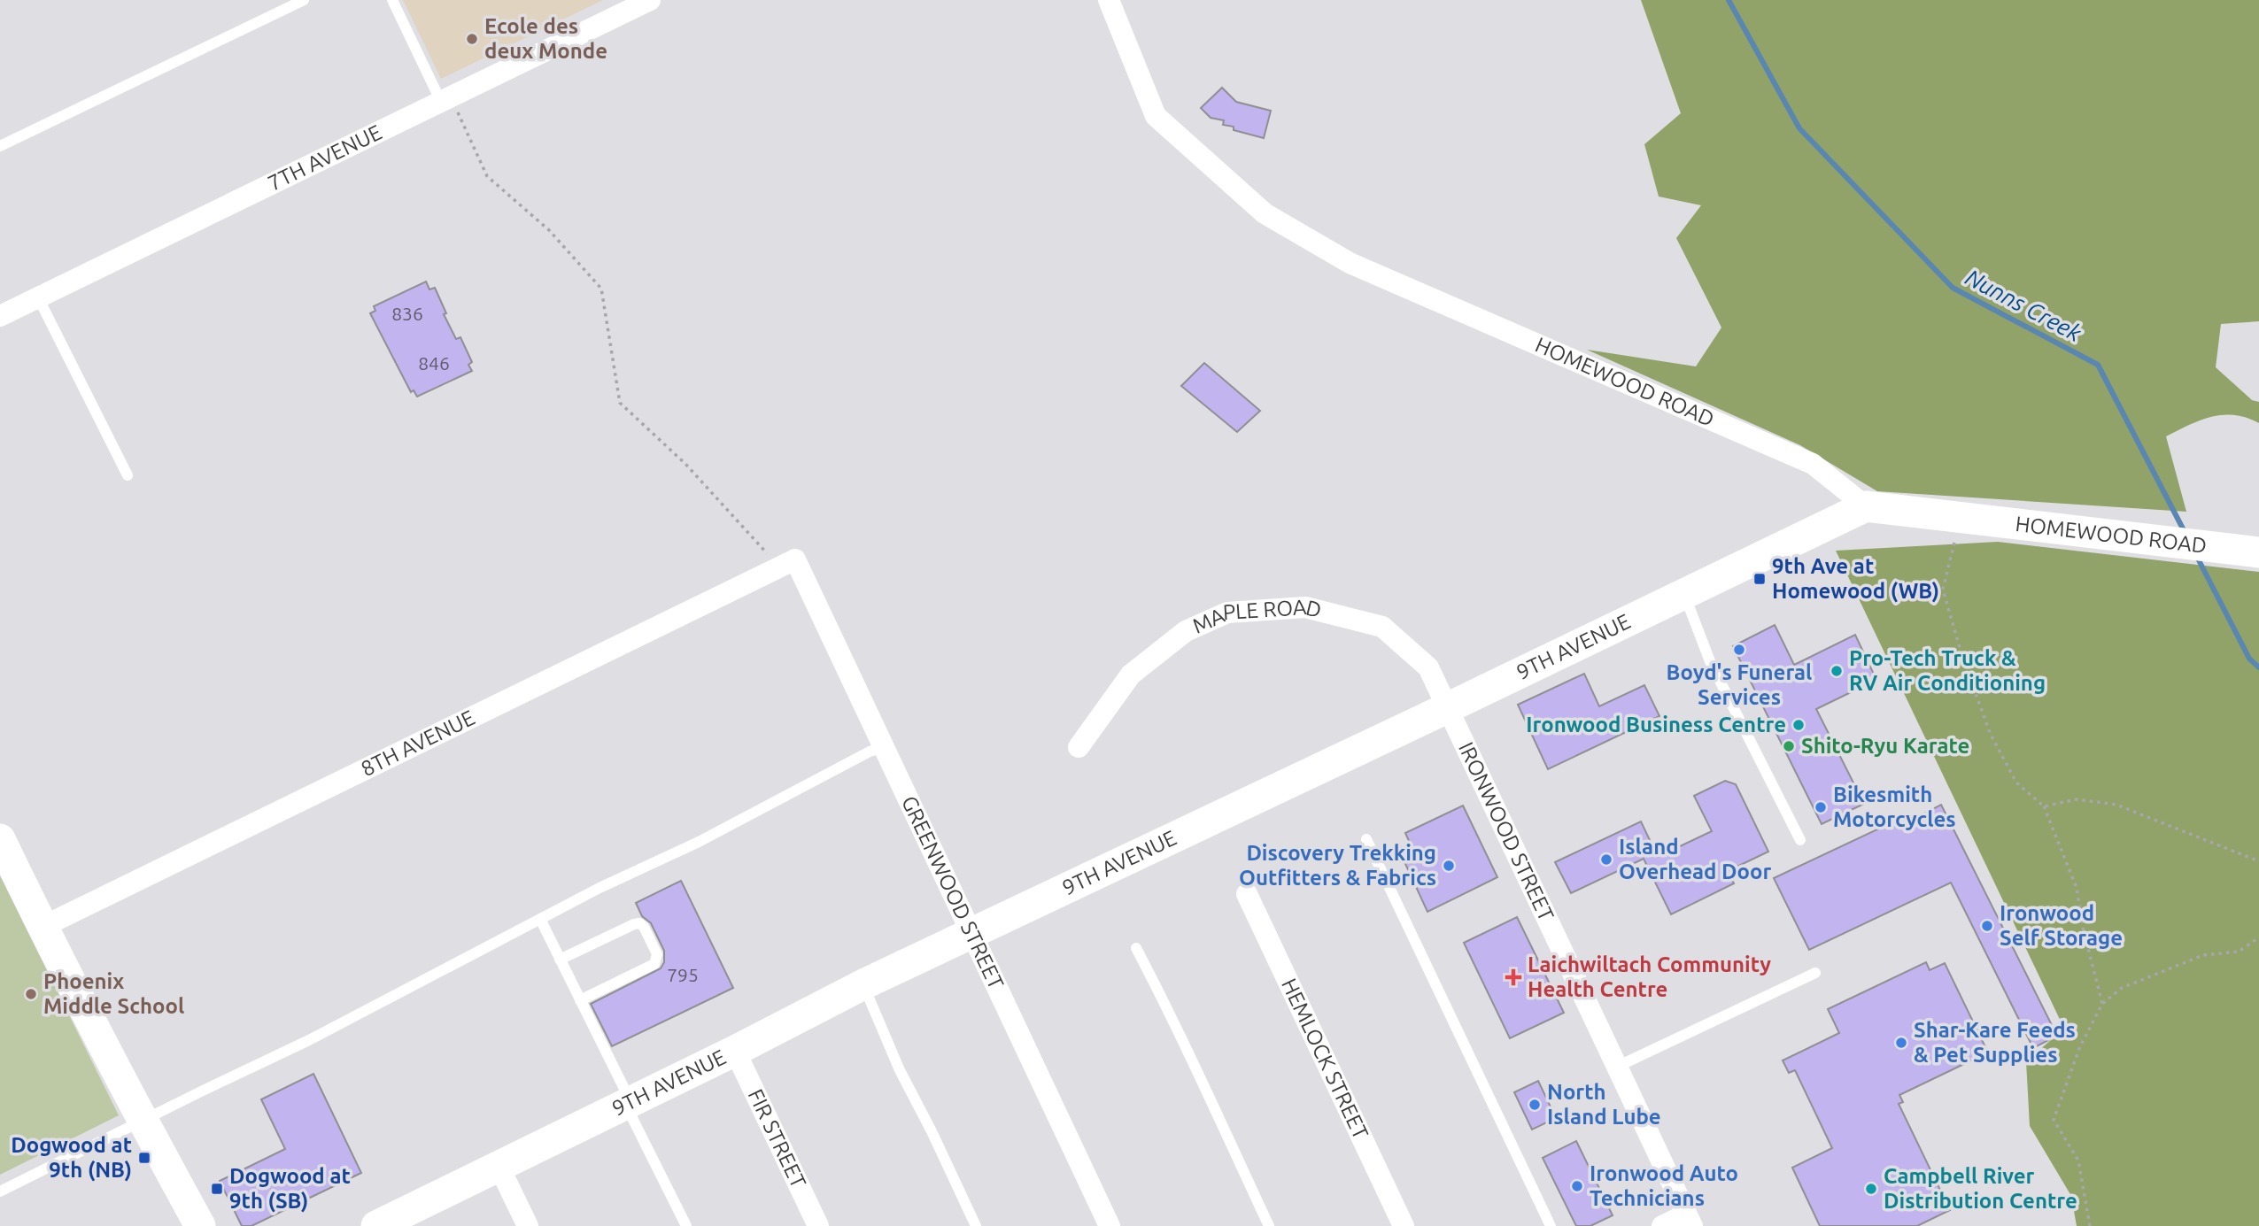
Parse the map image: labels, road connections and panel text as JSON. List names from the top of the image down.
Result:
{
  "streets": {
    "main road": ["HOMEWOOD ROAD", "9TH AVENUE"],
    "street": [
      "7TH AVENUE",
      "MAPLE ROAD",
      "8TH AVENUE",
      "IRONWOOD STREET",
      "GREENWOOD STREET",
      "HEMLOCK STREET",
      "FIR STREET"
    ]
  },
  "crossings": [
    ["HOMEWOOD ROAD", "9TH AVENUE"],
    ["MAPLE ROAD", "9TH AVENUE"],
    ["MAPLE ROAD", "IRONWOOD STREET"],
    ["9TH AVENUE", "IRONWOOD STREET"],
    ["9TH AVENUE", "GREENWOOD STREET"],
    ["9TH AVENUE", "FIR STREET"],
    ["8TH AVENUE", "GREENWOOD STREET"]
  ],
  "water": ["Nunns Creek"],
  "places": {
    "other": [
      "Ecole des deux Monde",
      "Boyd's Funeral Services",
      "Pro-Tech Truck & RV Air Conditioning",
      "Ironwood Business Centre",
      "Shito-Ryu Karate",
      "Bikesmith Motorcycles",
      "Island Overhead Door",
      "Discovery Trekking Outfitters & Fabrics",
      "Ironwood Self Storage",
      "Phoenix Middle School",
      "Shar-Kare Feeds & Pet Supplies",
      "North Island Lube",
      "Ironwood Auto Technicians",
      "Campbell River Distribution Centre"
    ],
    "transit": ["9th Ave at Homewood (WB)", "Dogwood at 9th (NB)", "Dogwood at 9th (SB)"],
    "health": ["Laichwiltach Community Health Centre"]
  },
  "house_numbers": ["836", "846", "795"]
}
